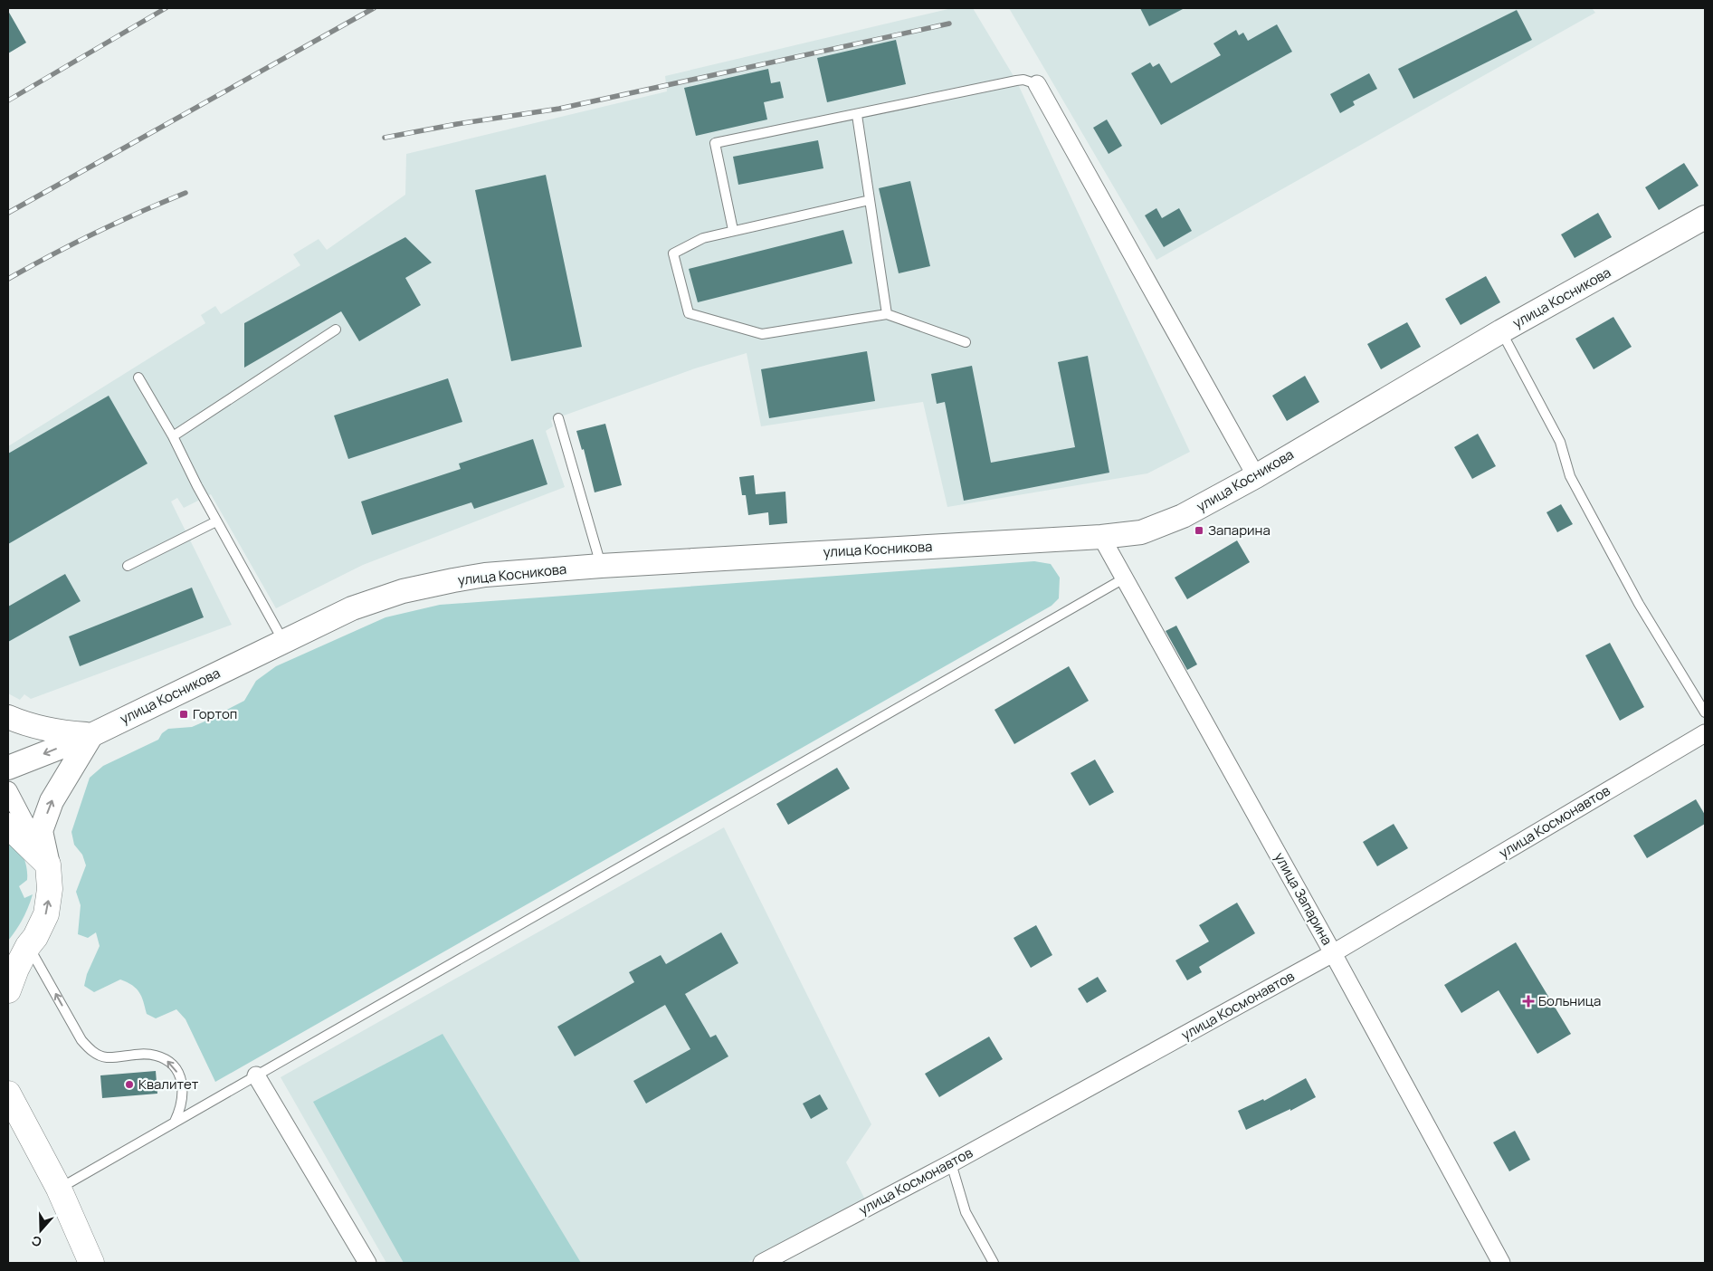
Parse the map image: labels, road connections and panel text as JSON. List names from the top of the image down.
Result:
{
  "streets": {
    "street": ["улица Косникова", "улица Космонавтов", "улица Запарина"]
  },
  "crossings": [
    ["улица Косникова", "улица Запарина"],
    ["улица Космонавтов", "улица Запарина"]
  ],
  "places": {
    "transit": ["Запарина", "Гортоп"],
    "health": ["Больница"],
    "other": ["Квалитет"]
  },
  "north": "bottom"
}
